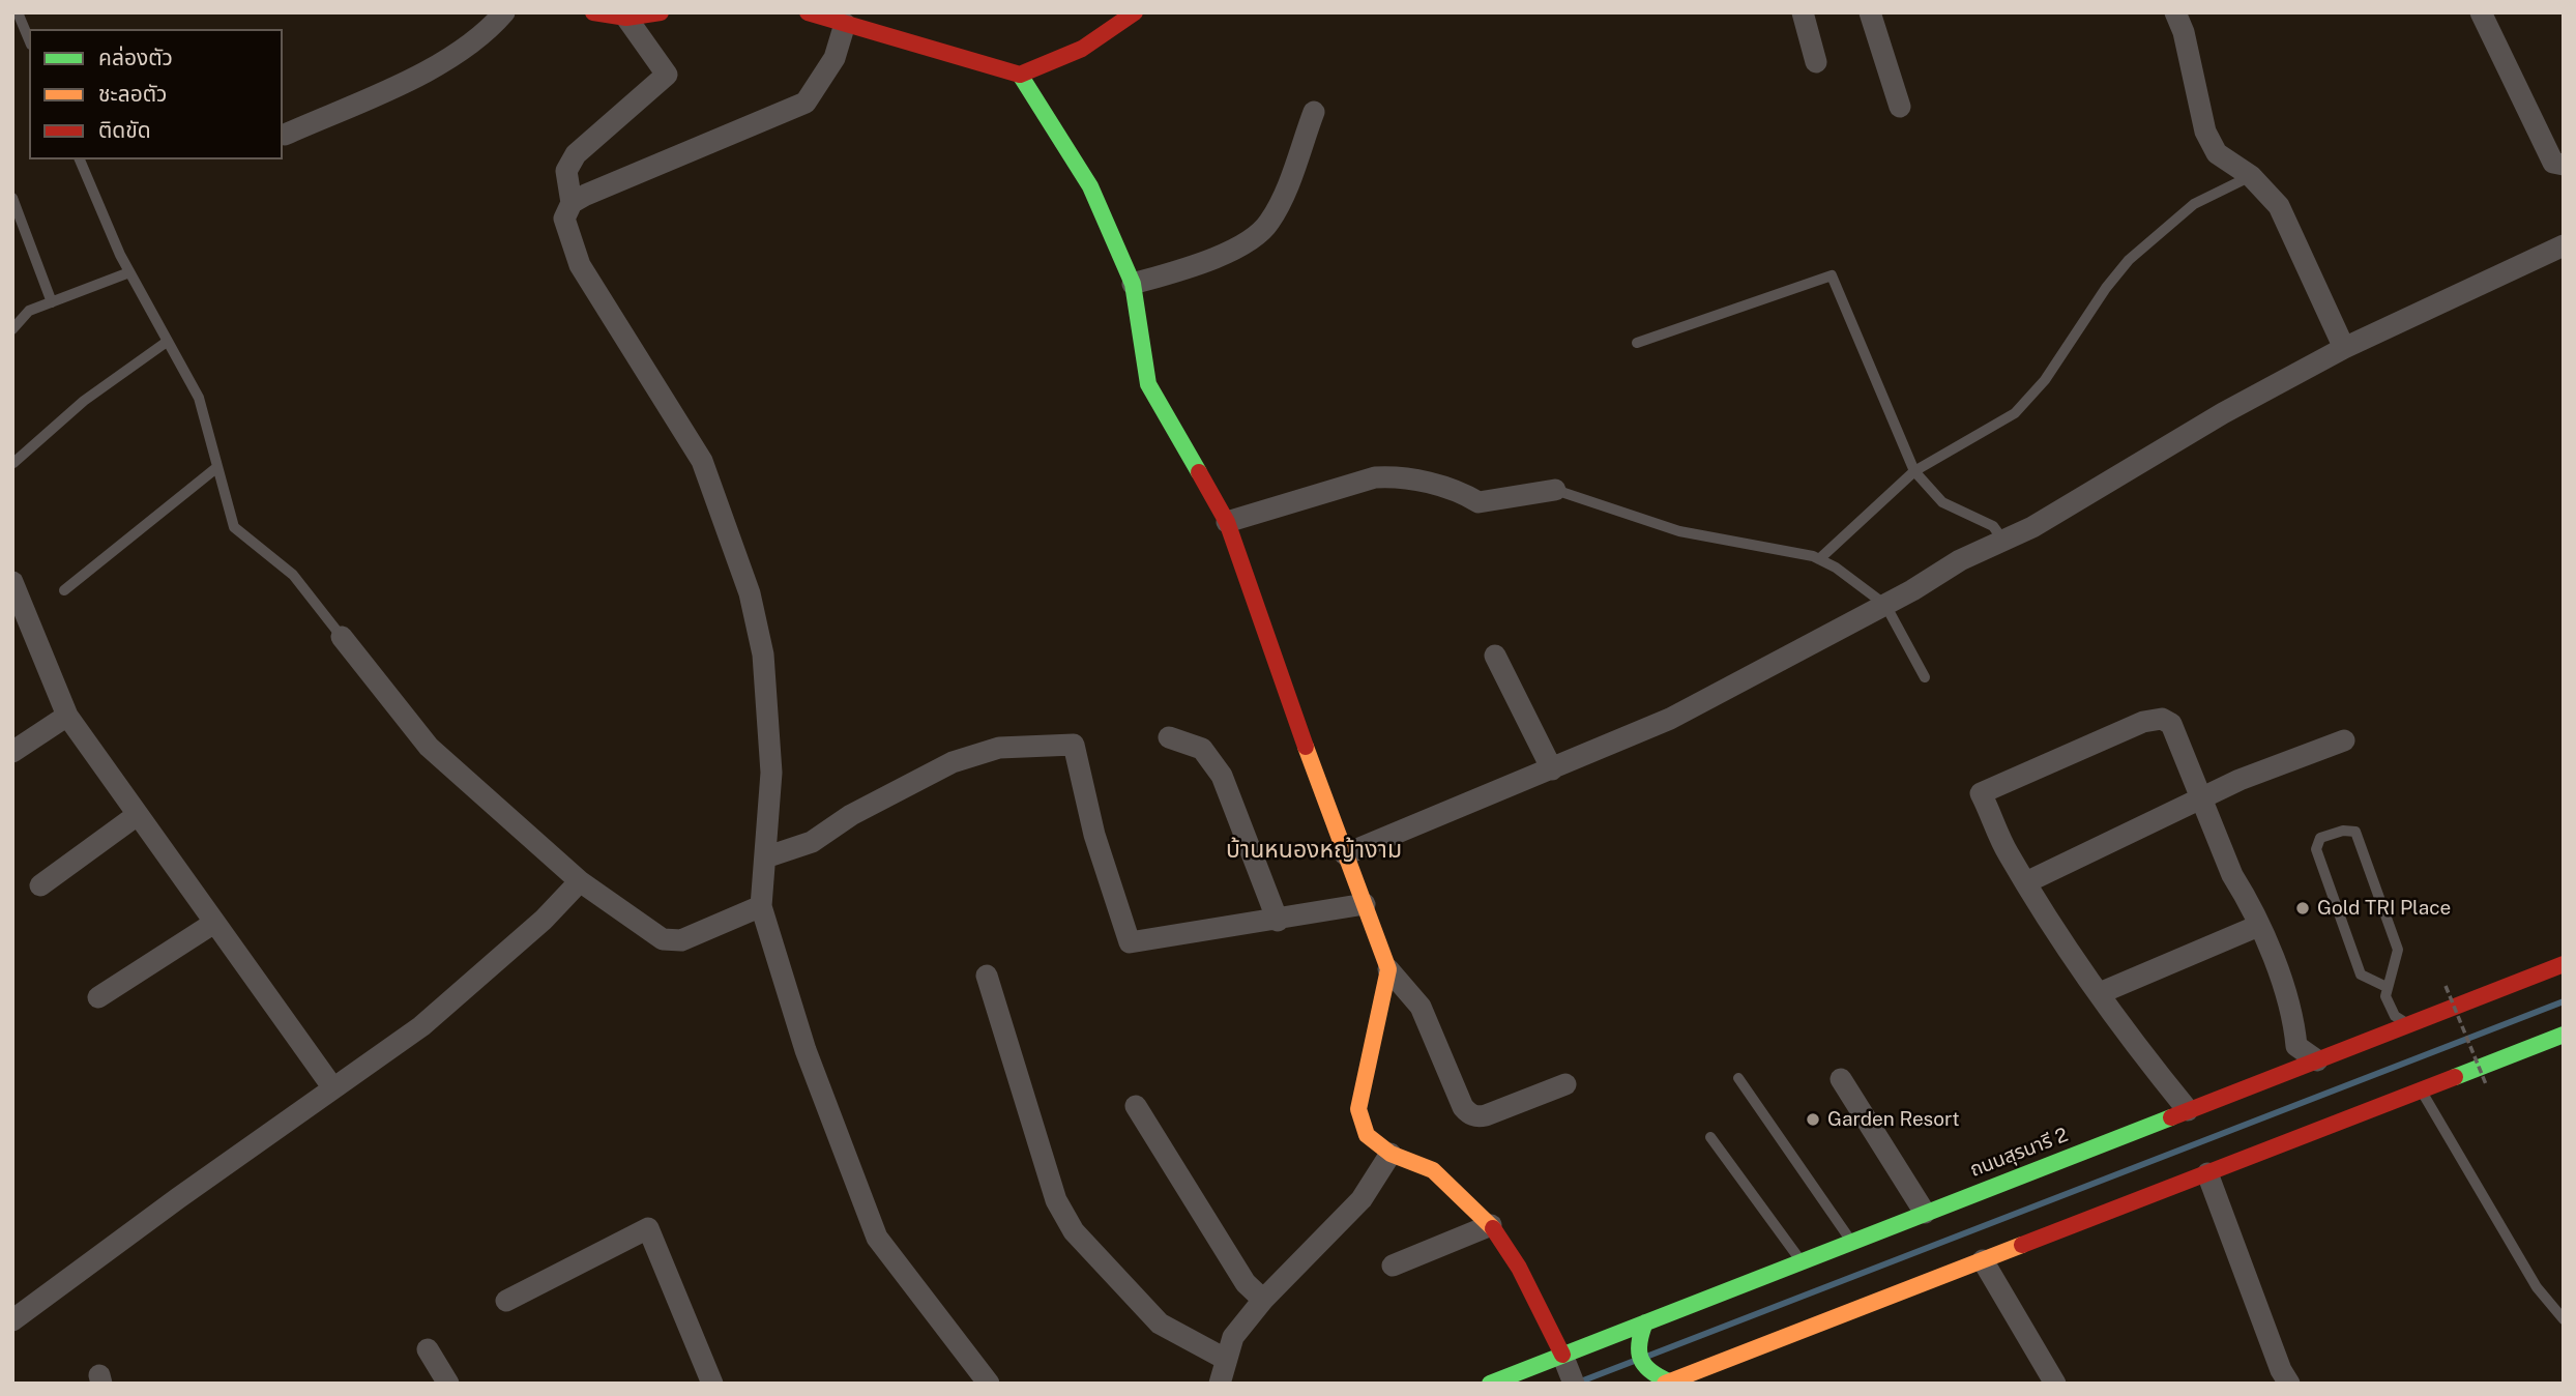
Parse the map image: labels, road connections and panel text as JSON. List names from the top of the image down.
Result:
{
  "streets": {
    "main road": ["ถนนสุรนารี 2"]
  },
  "districts": ["บ้านหนองหญ้างาม"],
  "places": ["Gold TRI Place", "Garden Resort"],
  "legend": ["คล่องตัว", "ชะลอตัว", "ติดขัด"]
}
